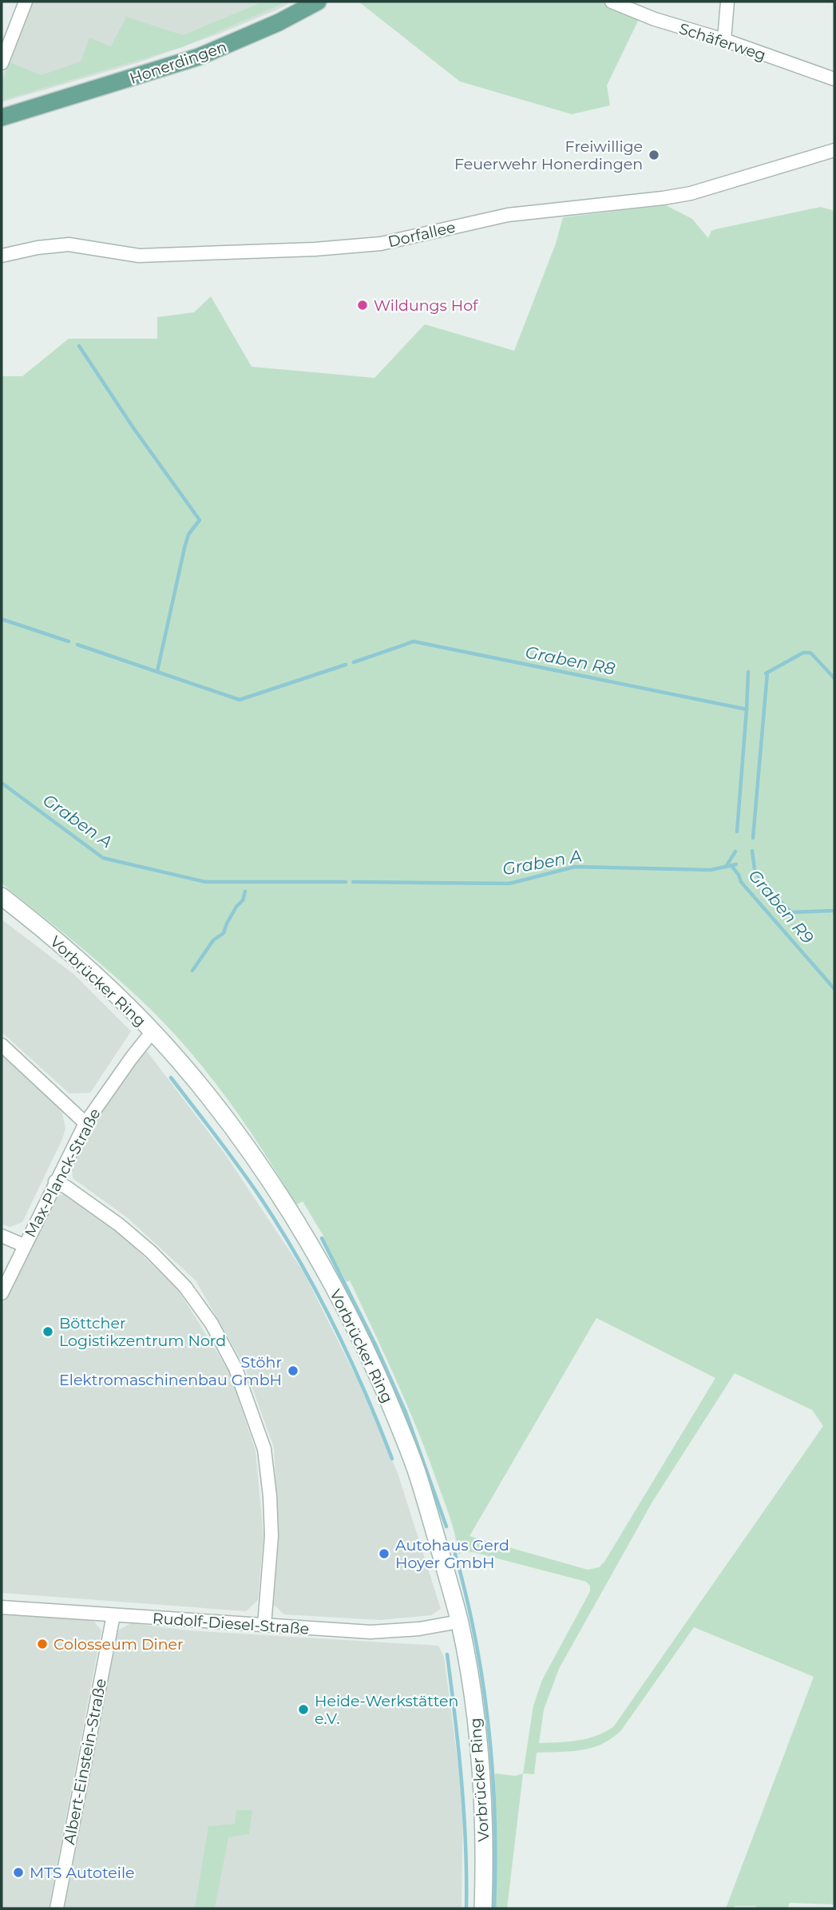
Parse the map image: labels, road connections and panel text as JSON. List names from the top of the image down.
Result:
{
  "streets": {
    "main road": ["Honerdingen", "Vorbrücker Ring"],
    "street": [
      "Schäferweg",
      "Dorfallee",
      "Max-Planck-Straße",
      "Rudolf-Diesel-Straße",
      "Albert-Einstein-Straße"
    ]
  },
  "crossings": [
    ["Vorbrücker Ring", "Max-Planck-Straße"],
    ["Vorbrücker Ring", "Rudolf-Diesel-Straße"],
    ["Rudolf-Diesel-Straße", "Albert-Einstein-Straße"]
  ],
  "water": ["Graben R8", "Graben A", "Graben R9"],
  "places": [
    "Freiwillige Feuerwehr Honerdingen",
    "Wildungs Hof",
    "Böttcher Logistikzentrum Nord",
    "Stöhr Elektromaschinenbau GmbH",
    "Autohaus Gerd Hoyer GmbH",
    "Colosseum Diner",
    "Heide-Werkstätten e.V.",
    "MTS Autoteile"
  ]
}
